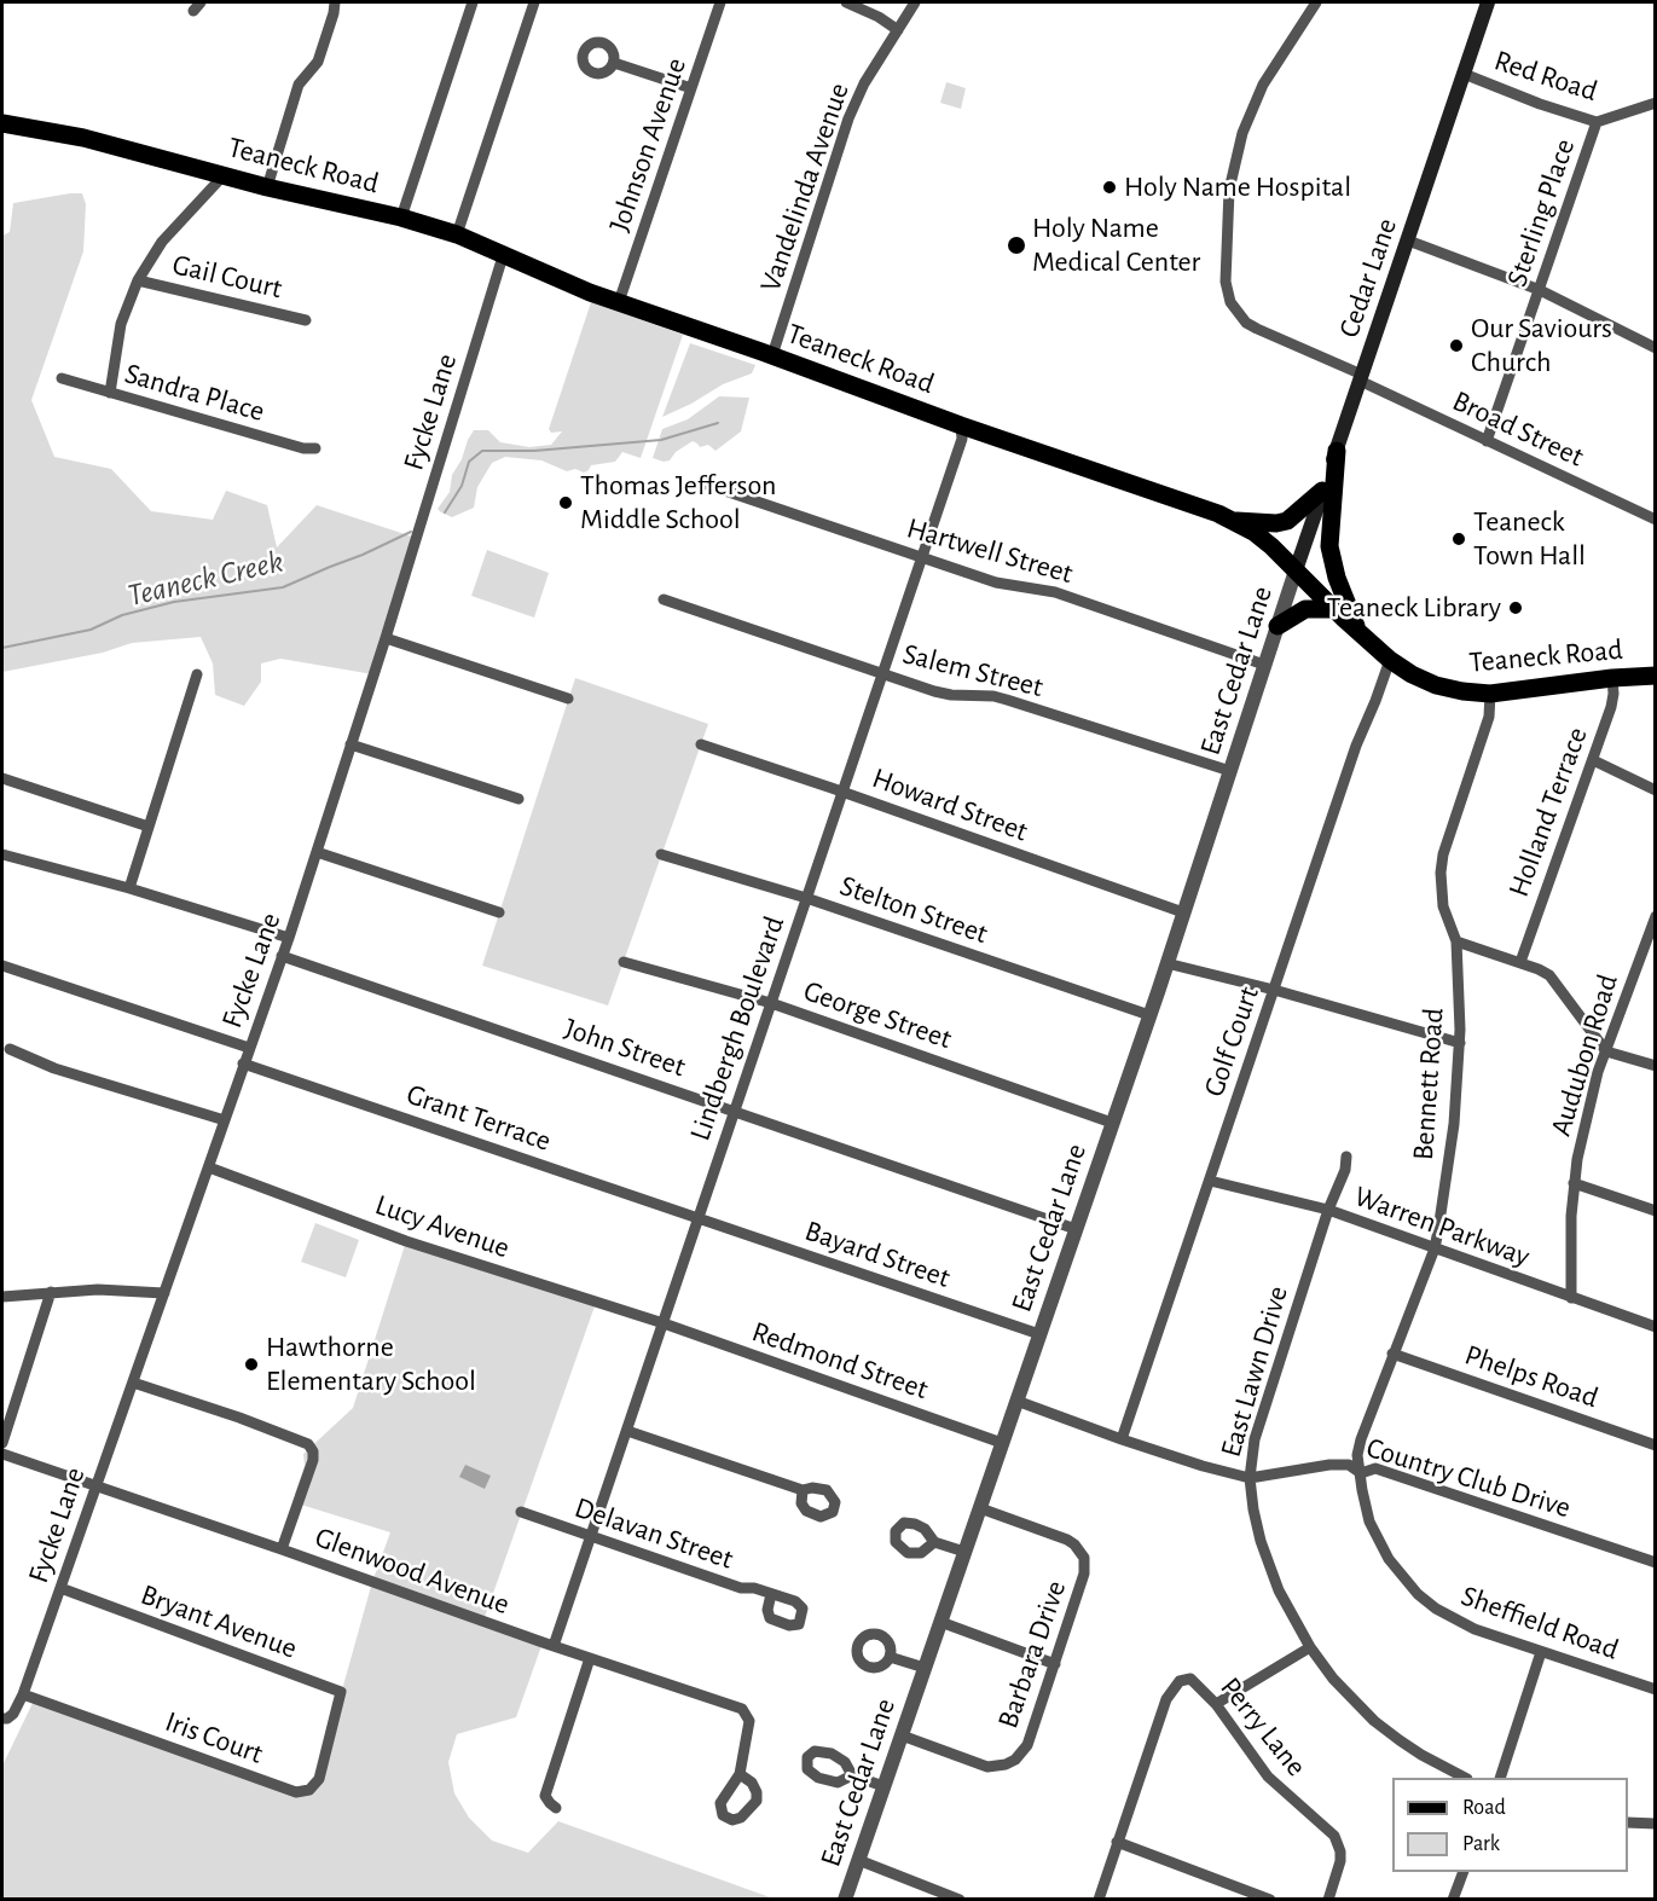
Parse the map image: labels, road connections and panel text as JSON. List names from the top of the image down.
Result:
{
  "streets": {
    "main road": ["Teaneck Road", "Cedar Lane"],
    "street": [
      "Red Road",
      "Johnson Avenue",
      "Vandelinda Avenue",
      "Sterling Place",
      "Gail Court",
      "Sandra Place",
      "Fycke Lane",
      "Broad Street",
      "Hartwell Street",
      "Salem Street",
      "East Cedar Lane",
      "Howard Street",
      "Holland Terrace",
      "Stelton Street",
      "George Street",
      "Lindbergh Boulevard",
      "Golf Court",
      "John Street",
      "Audubon Road",
      "Bennett Road",
      "Grant Terrace",
      "Lucy Avenue",
      "Warren Parkway",
      "Bayard Street",
      "Redmond Street",
      "East Lawn Drive",
      "Phelps Road",
      "Country Club Drive",
      "Delavan Street",
      "Glenwood Avenue",
      "Bryant Avenue",
      "Sheffield Road",
      "Barbara Drive",
      "Perry Lane",
      "Iris Court"
    ]
  },
  "crossings": [
    ["Red Road", "Sterling Place"],
    ["Red Road", "Cedar Lane"],
    ["Johnson Avenue", "Teaneck Road"],
    ["Teaneck Road", "Vandelinda Avenue"],
    ["Teaneck Road", "Cedar Lane"],
    ["Teaneck Road", "Fycke Lane"],
    ["Teaneck Road", "East Cedar Lane"],
    ["Teaneck Road", "Holland Terrace"],
    ["Teaneck Road", "Lindbergh Boulevard"],
    ["Teaneck Road", "Golf Court"],
    ["Teaneck Road", "Bennett Road"],
    ["Sterling Place", "Broad Street"],
    ["Cedar Lane", "Broad Street"],
    ["Cedar Lane", "East Cedar Lane"],
    ["Fycke Lane", "John Street"],
    ["Fycke Lane", "Grant Terrace"],
    ["Fycke Lane", "Lucy Avenue"],
    ["Fycke Lane", "Glenwood Avenue"],
    ["Fycke Lane", "Bryant Avenue"],
    ["Fycke Lane", "Iris Court"],
    ["Hartwell Street", "East Cedar Lane"],
    ["Hartwell Street", "Lindbergh Boulevard"],
    ["Salem Street", "East Cedar Lane"],
    ["Salem Street", "Lindbergh Boulevard"],
    ["East Cedar Lane", "Howard Street"],
    ["East Cedar Lane", "Stelton Street"],
    ["East Cedar Lane", "George Street"],
    ["East Cedar Lane", "John Street"],
    ["East Cedar Lane", "Bayard Street"],
    ["East Cedar Lane", "Redmond Street"],
    ["East Cedar Lane", "Country Club Drive"],
    ["East Cedar Lane", "Barbara Drive"],
    ["Howard Street", "Lindbergh Boulevard"],
    ["Stelton Street", "Lindbergh Boulevard"],
    ["George Street", "Lindbergh Boulevard"],
    ["Lindbergh Boulevard", "John Street"],
    ["Lindbergh Boulevard", "Grant Terrace"],
    ["Lindbergh Boulevard", "Lucy Avenue"],
    ["Lindbergh Boulevard", "Bayard Street"],
    ["Lindbergh Boulevard", "Redmond Street"],
    ["Lindbergh Boulevard", "Delavan Street"],
    ["Lindbergh Boulevard", "Glenwood Avenue"],
    ["Golf Court", "Warren Parkway"],
    ["Golf Court", "Country Club Drive"],
    ["Audubon Road", "Warren Parkway"],
    ["Bennett Road", "Warren Parkway"],
    ["Bennett Road", "Phelps Road"],
    ["Bennett Road", "Country Club Drive"],
    ["Bennett Road", "Sheffield Road"],
    ["Grant Terrace", "Bayard Street"],
    ["Lucy Avenue", "Redmond Street"],
    ["Warren Parkway", "East Lawn Drive"],
    ["East Lawn Drive", "Country Club Drive"],
    ["Country Club Drive", "Sheffield Road"],
    ["Bryant Avenue", "Iris Court"]
  ],
  "water": ["Teaneck Creek"],
  "places": [
    "Holy Name Hospital",
    "Holy Name Medical Center",
    "Our Saviours Church",
    "Thomas Jefferson Middle School",
    "Teaneck Town Hall",
    "Teaneck Library",
    "Hawthorne Elementary School"
  ],
  "legend": ["Road", "Park"]
}
